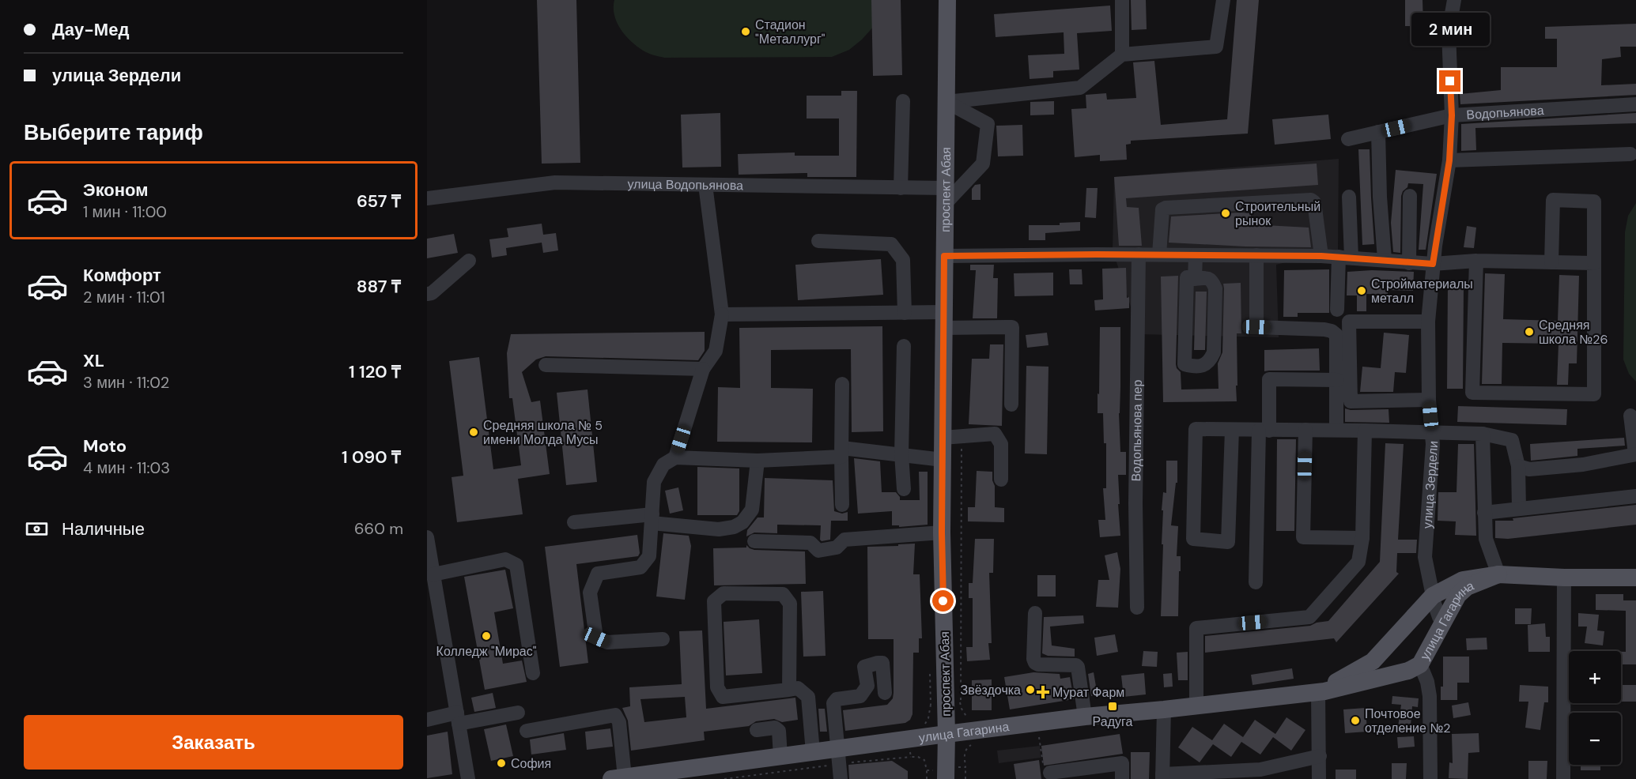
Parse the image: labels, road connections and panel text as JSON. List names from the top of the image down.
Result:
{
  "streets": {
    "main road": ["проспект Абая", "улица Гагарина"],
    "street": [
      "Водопьянова",
      "улица Водопьянова",
      "Водопьянова пер",
      "улица Зердели"
    ]
  },
  "crossings": [
    ["Водопьянова", "улица Зердели"],
    ["улица Водопьянова", "проспект Абая"],
    ["проспект Абая", "улица Гагарина"],
    ["улица Зердели", "улица Гагарина"]
  ],
  "places": {
    "other": [
      "Стадион \"Металлург\"",
      "Строительный рынок",
      "Стройматериалы металл",
      "Средняя школа №26",
      "Средняя школа № 5 имени Молда Мусы",
      "Колледж \"Мирас\"",
      "Звёздочка",
      "Почтовое отделение №2",
      "София"
    ],
    "health": ["Мурат Фарм"],
    "transit": ["Радуга"]
  },
  "page": {
    "banner": ["Дау-Мед", "улица Зердели"],
    "bubble": "2 мин",
    "heading": "Выберите тариф",
    "list": [
      {
        "name": "Эконом",
        "note": "1 мин · 11:00",
        "value": "657 ₸"
      },
      {
        "name": "Комфорт",
        "note": "2 мин · 11:01",
        "value": "887 ₸"
      },
      {
        "name": "XL",
        "note": "3 мин · 11:02",
        "value": "1 120 ₸"
      },
      {
        "name": "Moto",
        "note": "4 мин · 11:03",
        "value": "1 090 ₸"
      }
    ],
    "pay": ["Наличные", "660 m"],
    "map_buttons": ["+", "−"],
    "buttons": "Заказать"
  }
}
